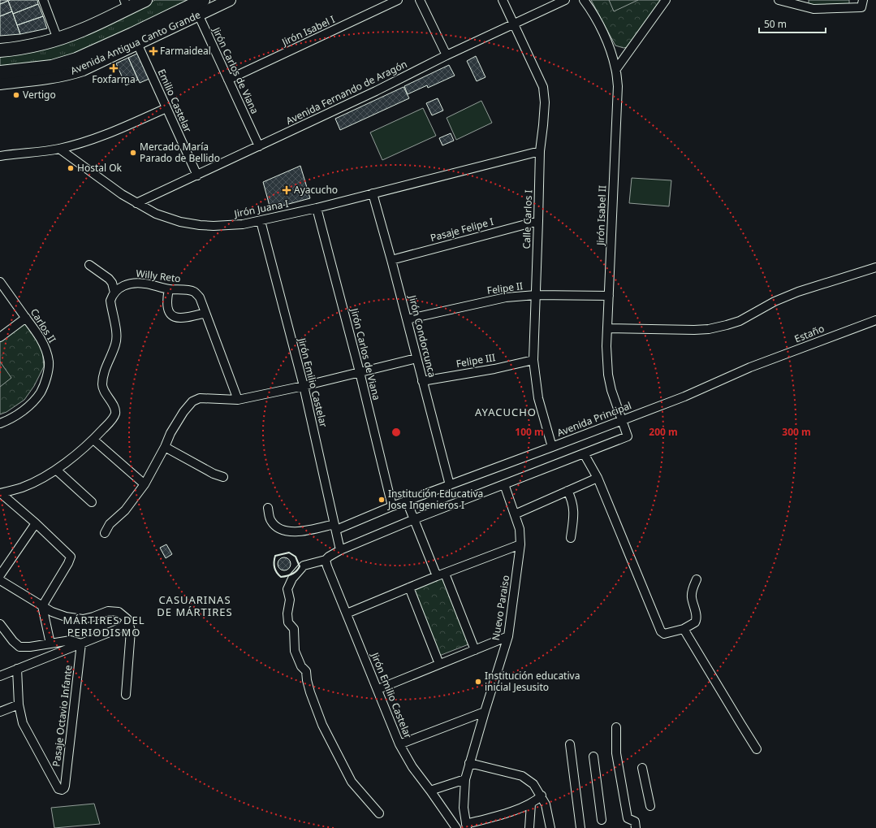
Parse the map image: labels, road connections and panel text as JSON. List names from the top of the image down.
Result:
{
  "streets": {
    "street": [
      "Jirón Isabel I",
      "Avenida Antigua Canto Grande",
      "Jirón Carlos de Viana",
      "Avenida Fernando de Aragón",
      "Emilio Castelar",
      "Jirón Juana I",
      "Jirón Isabel II",
      "Calle Carlos I",
      "Pasaje Felipe I",
      "Willy Reto",
      "Felipe II",
      "Carlos II",
      "Estaño",
      "Jirón Condorcunca",
      "Felipe III",
      "Jirón Emilio Castelar",
      "Avenida Principal",
      "Nuevo Paraiso",
      "Pasaje Octavio Infante"
    ]
  },
  "crossings": [
    ["Jirón Isabel I", "Jirón Carlos de Viana"],
    ["Avenida Antigua Canto Grande", "Jirón Carlos de Viana"],
    ["Avenida Antigua Canto Grande", "Emilio Castelar"],
    ["Jirón Carlos de Viana", "Avenida Fernando de Aragón"],
    ["Jirón Carlos de Viana", "Jirón Juana I"],
    ["Jirón Carlos de Viana", "Avenida Principal"],
    ["Avenida Fernando de Aragón", "Emilio Castelar"],
    ["Avenida Fernando de Aragón", "Jirón Juana I"],
    ["Avenida Fernando de Aragón", "Calle Carlos I"],
    ["Jirón Juana I", "Calle Carlos I"],
    ["Jirón Juana I", "Jirón Condorcunca"],
    ["Jirón Juana I", "Jirón Emilio Castelar"],
    ["Jirón Isabel II", "Felipe II"],
    ["Jirón Isabel II", "Avenida Principal"],
    ["Calle Carlos I", "Pasaje Felipe I"],
    ["Calle Carlos I", "Felipe II"],
    ["Calle Carlos I", "Felipe III"],
    ["Calle Carlos I", "Avenida Principal"],
    ["Pasaje Felipe I", "Jirón Condorcunca"],
    ["Felipe II", "Jirón Condorcunca"],
    ["Estaño", "Avenida Principal"],
    ["Jirón Condorcunca", "Felipe III"],
    ["Jirón Condorcunca", "Avenida Principal"],
    ["Jirón Emilio Castelar", "Avenida Principal"]
  ],
  "districts": ["AYACUCHO", "CASUARINAS DE MÁRTIRES", "MÁRTIRES DEL PERIODISMO"],
  "places": {
    "health": ["Farmaideal", "Foxfarma", "Ayacucho"],
    "other": [
      "Vertigo",
      "Mercado María Parado de Bellido",
      "Hostal Ok",
      "Institución Educativa Jose Ingenieros I",
      "Institución educativa inicial Jesusito"
    ]
  },
  "scale_bar": "50 m",
  "rings": ["100 m", "200 m", "300 m"]
}
